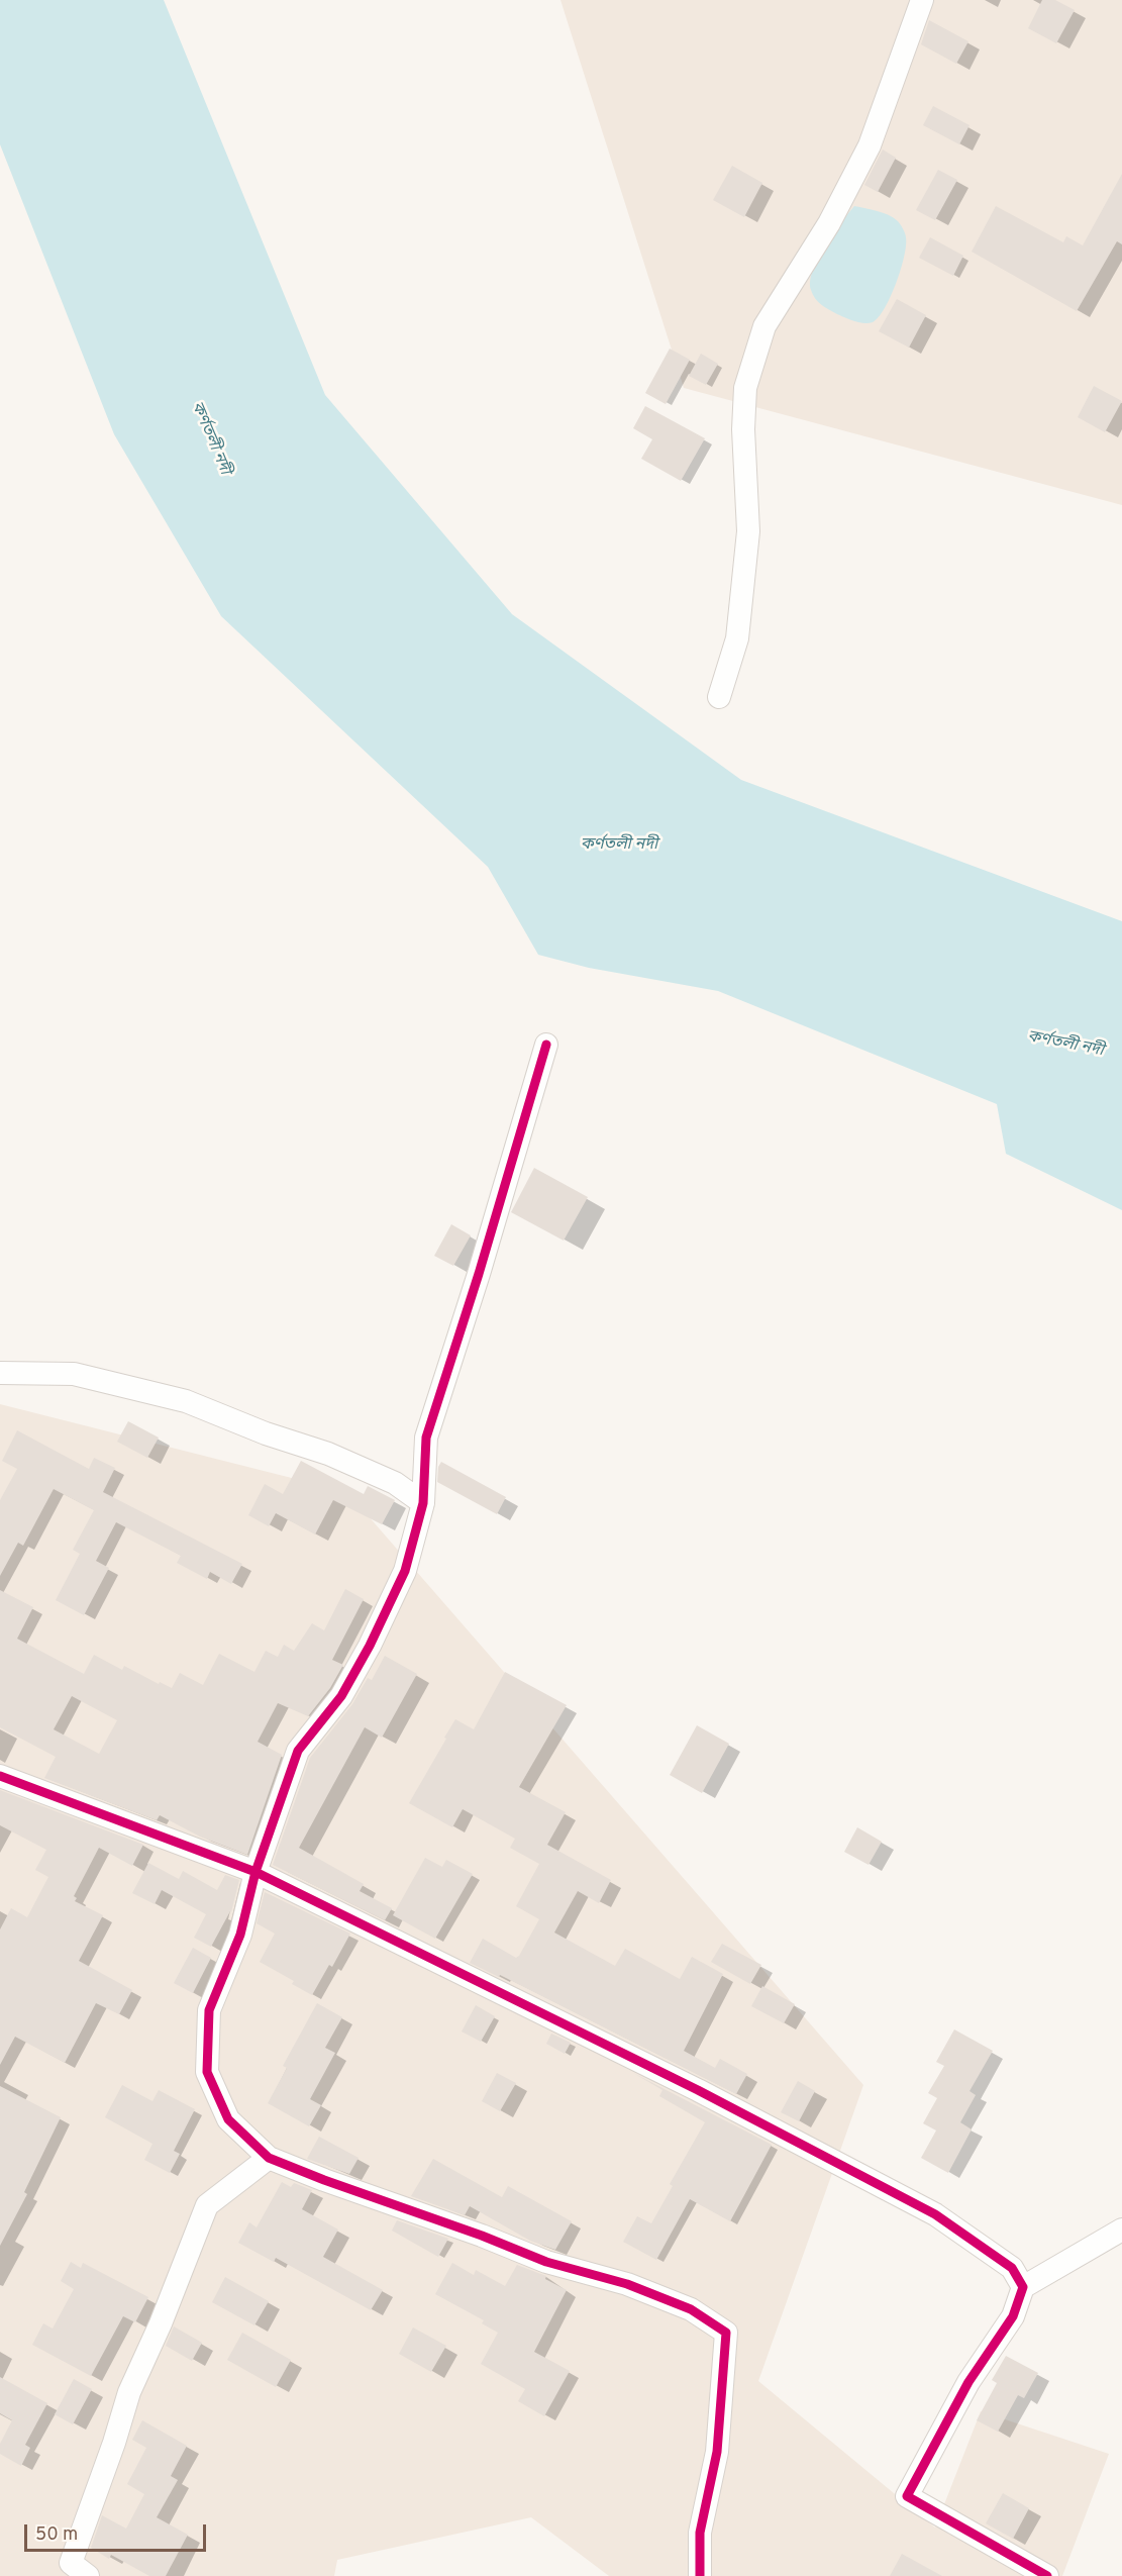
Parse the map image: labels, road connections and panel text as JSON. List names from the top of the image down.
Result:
{
  "water": ["কর্ণতলী নদী"],
  "scale_bar": "50 m"
}
